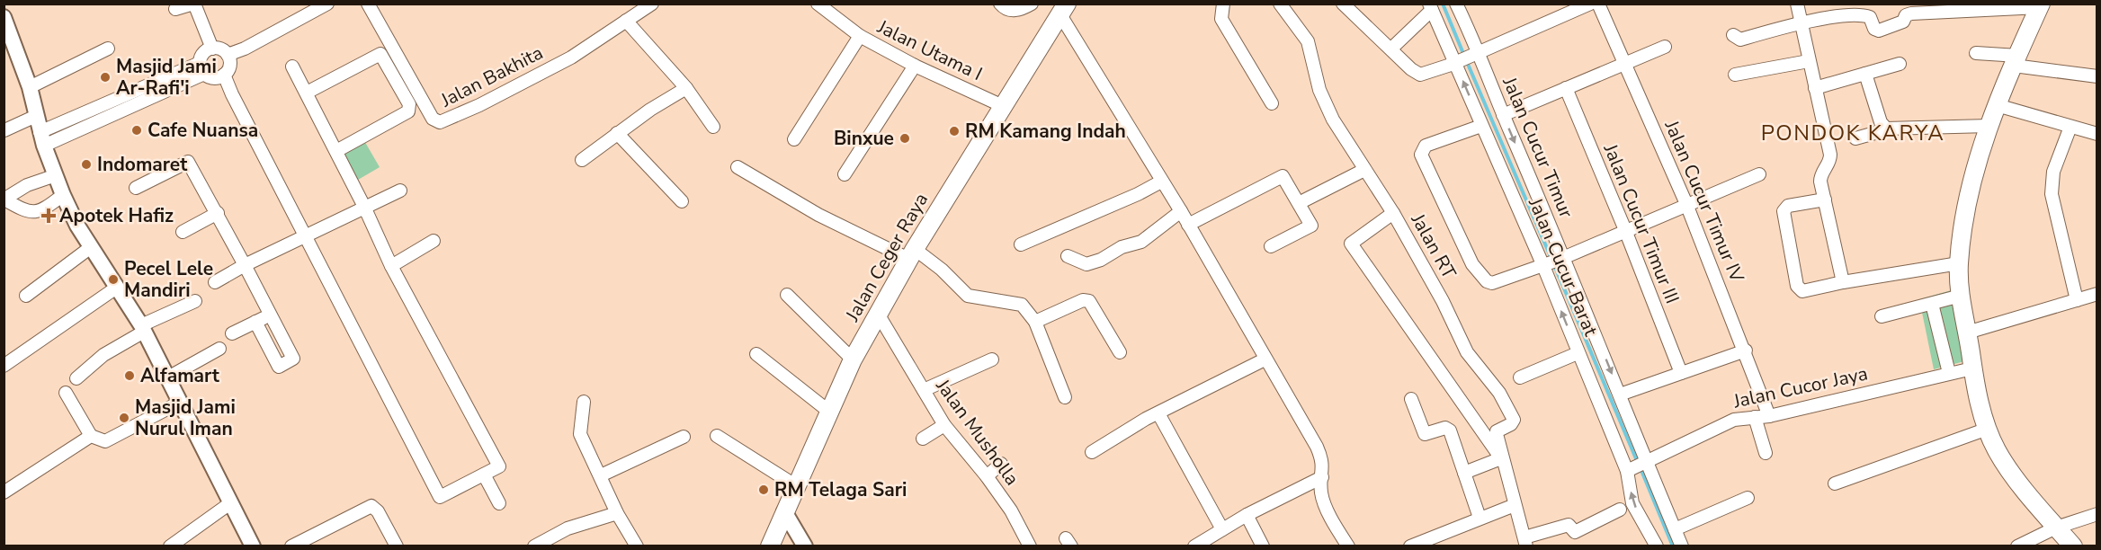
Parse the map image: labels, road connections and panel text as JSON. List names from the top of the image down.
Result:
{
  "streets": {
    "main road": ["Jalan Ceger Raya"],
    "street": [
      "Jalan Utama I",
      "Jalan Bakhita",
      "Jalan Cucur Timur",
      "Jalan Cucur Timur IV",
      "Jalan Cucur Timur III",
      "Jalan RT",
      "Jalan Cucur Barat",
      "Jalan Cucor Jaya",
      "Jalan Musholla"
    ]
  },
  "crossings": [
    ["Jalan Utama I", "Jalan Ceger Raya"],
    ["Jalan Cucur Timur", "Jalan Cucur Barat"],
    ["Jalan Cucur Timur", "Jalan Cucor Jaya"],
    ["Jalan Cucur Timur IV", "Jalan Cucor Jaya"],
    ["Jalan Ceger Raya", "Jalan Musholla"],
    ["Jalan Cucur Barat", "Jalan Cucor Jaya"]
  ],
  "one_way": ["Jalan Cucur Timur", "Jalan Cucur Barat"],
  "districts": ["PONDOK KARYA"],
  "places": {
    "other": [
      "Masjid Jami Ar-Rafi'i",
      "Cafe Nuansa",
      "RM Kamang Indah",
      "Binxue",
      "Indomaret",
      "Pecel Lele Mandiri",
      "Alfamart",
      "Masjid Jami Nurul Iman",
      "RM Telaga Sari"
    ],
    "health": ["Apotek Hafiz"]
  }
}
